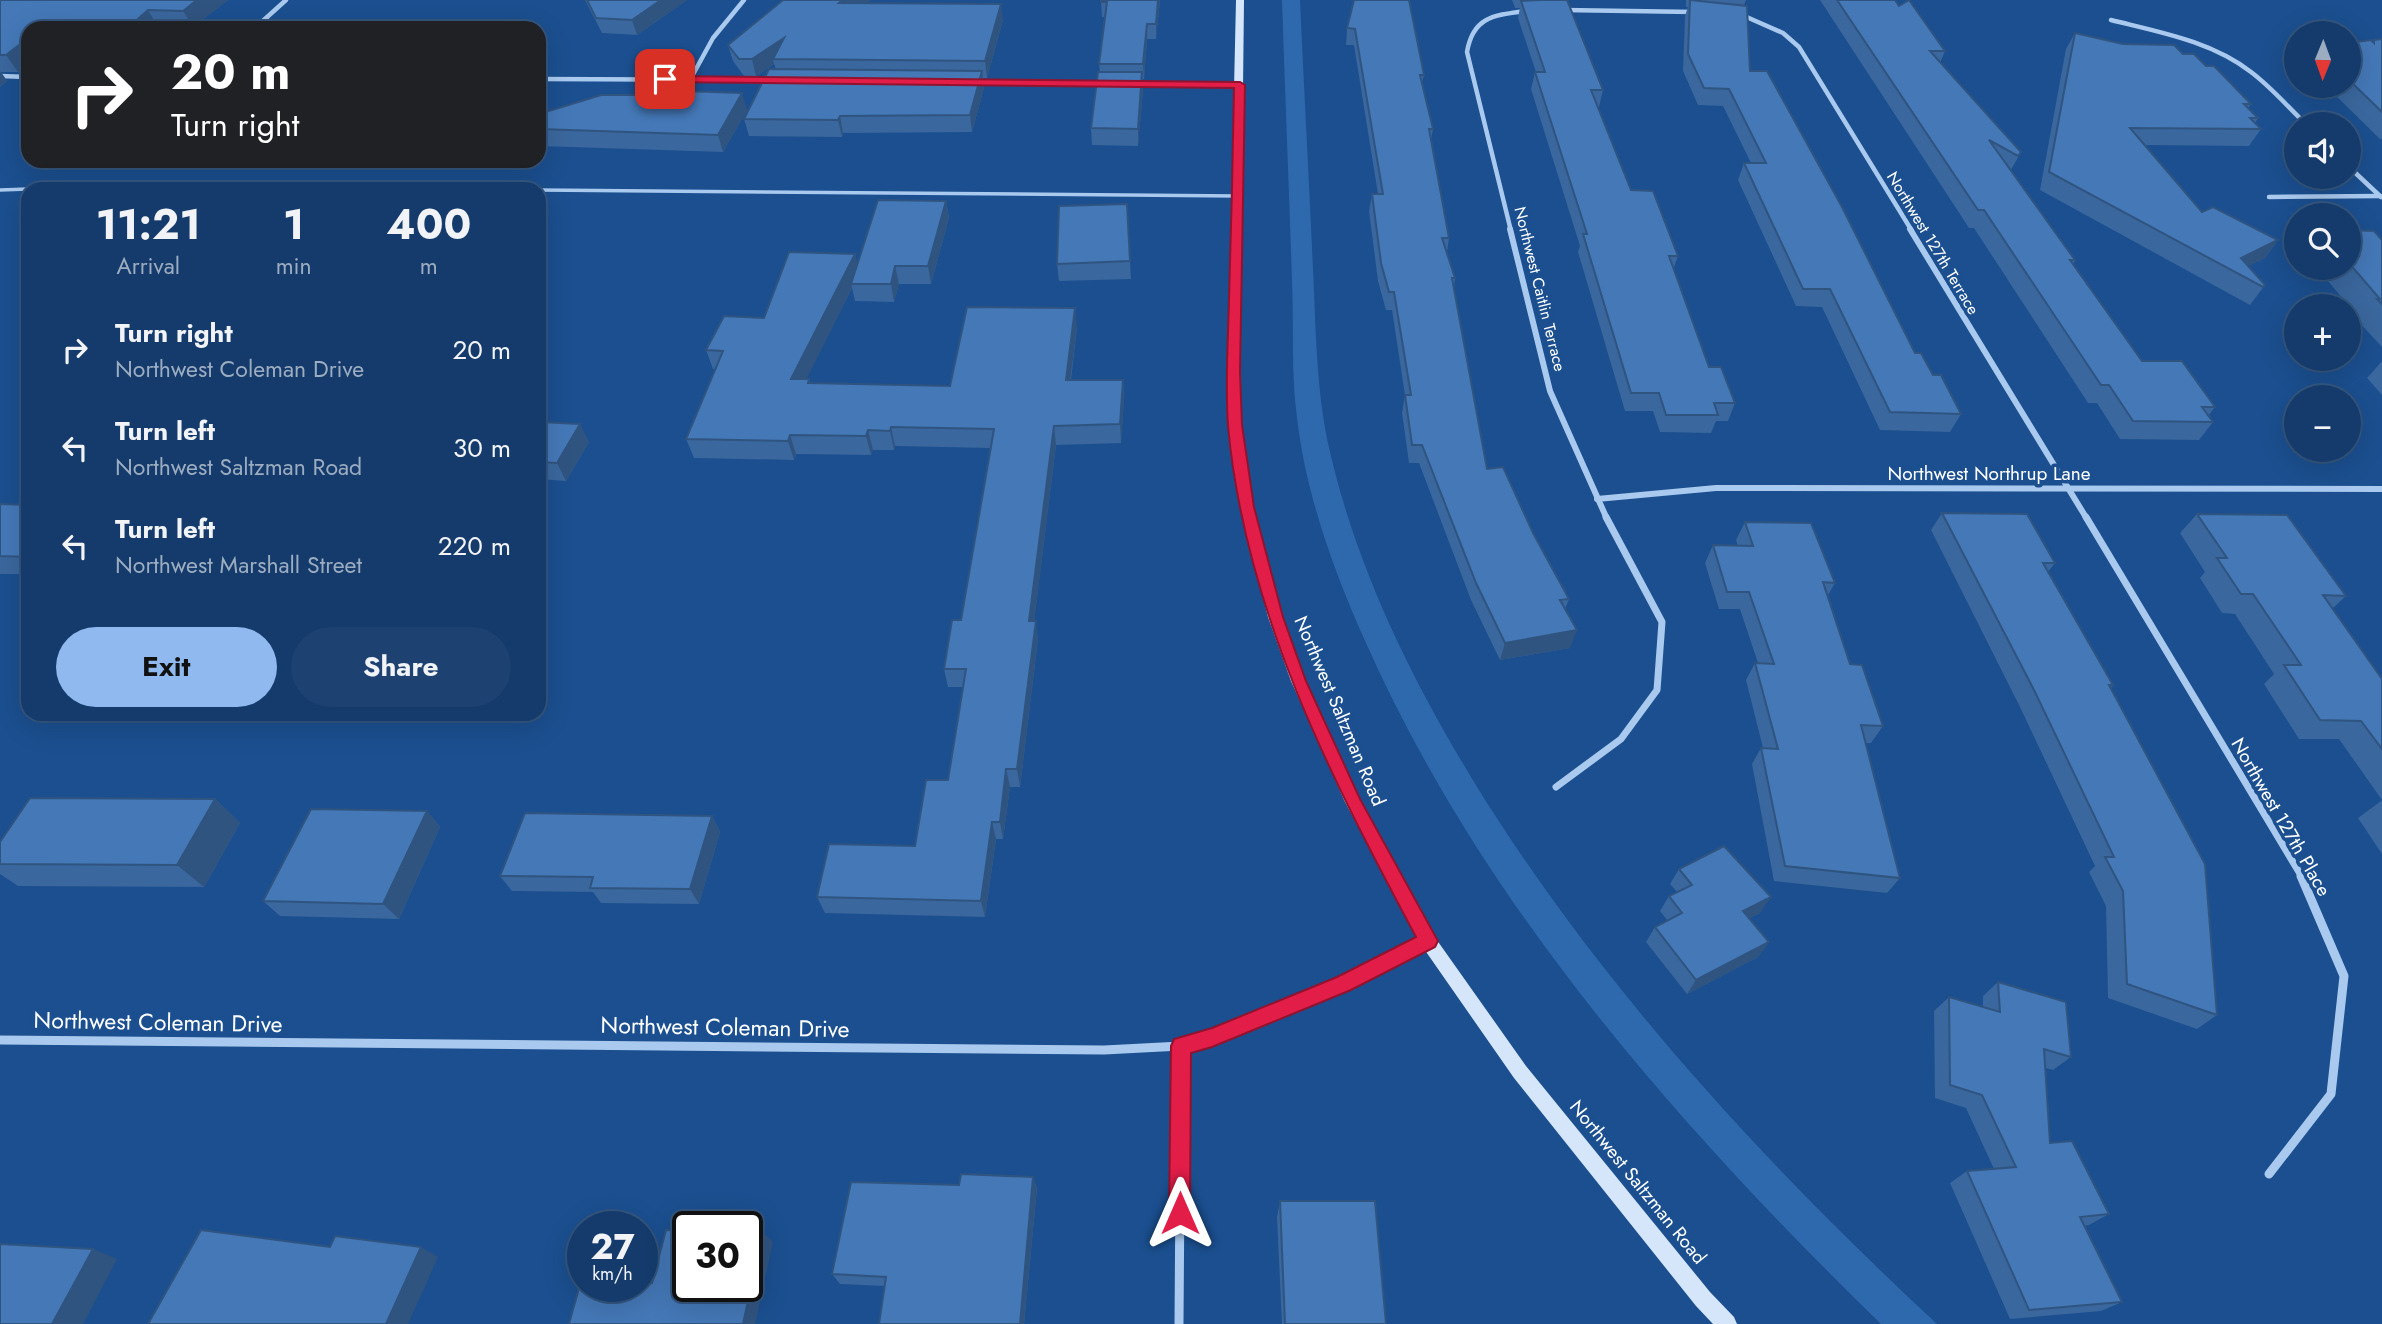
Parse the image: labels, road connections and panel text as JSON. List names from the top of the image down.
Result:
{
  "streets": {
    "main road": ["Northwest Saltzman Road"],
    "street": [
      "Northwest 127th Terrace",
      "Northwest Caitlin Terrace",
      "Northwest Northrup Lane",
      "Northwest 127th Place",
      "Northwest Coleman Drive"
    ]
  },
  "crossings": [
    ["Northwest 127th Terrace", "Northwest Northrup Lane"],
    ["Northwest 127th Terrace", "Northwest 127th Place"],
    ["Northwest Caitlin Terrace", "Northwest Northrup Lane"],
    ["Northwest Northrup Lane", "Northwest 127th Place"],
    ["Northwest Saltzman Road", "Northwest Coleman Drive"]
  ],
  "north": "bottom",
  "page": {
    "map_buttons": ["+", "−"],
    "turn": ["20 m", "Turn right"],
    "eta": [
      "11:21",
      "Arrival",
      "1",
      "min",
      "400",
      "m"
    ],
    "list": [
      {
        "name": "Turn right",
        "note": "Northwest Coleman Drive",
        "value": "20 m"
      },
      {
        "name": "Turn left",
        "note": "Northwest Saltzman Road",
        "value": "30 m"
      },
      {
        "name": "Turn left",
        "note": "Northwest Marshall Street",
        "value": "220 m"
      }
    ],
    "buttons": ["Exit", "Share"],
    "speed": "27 km/h",
    "limit": "30"
  }
}
